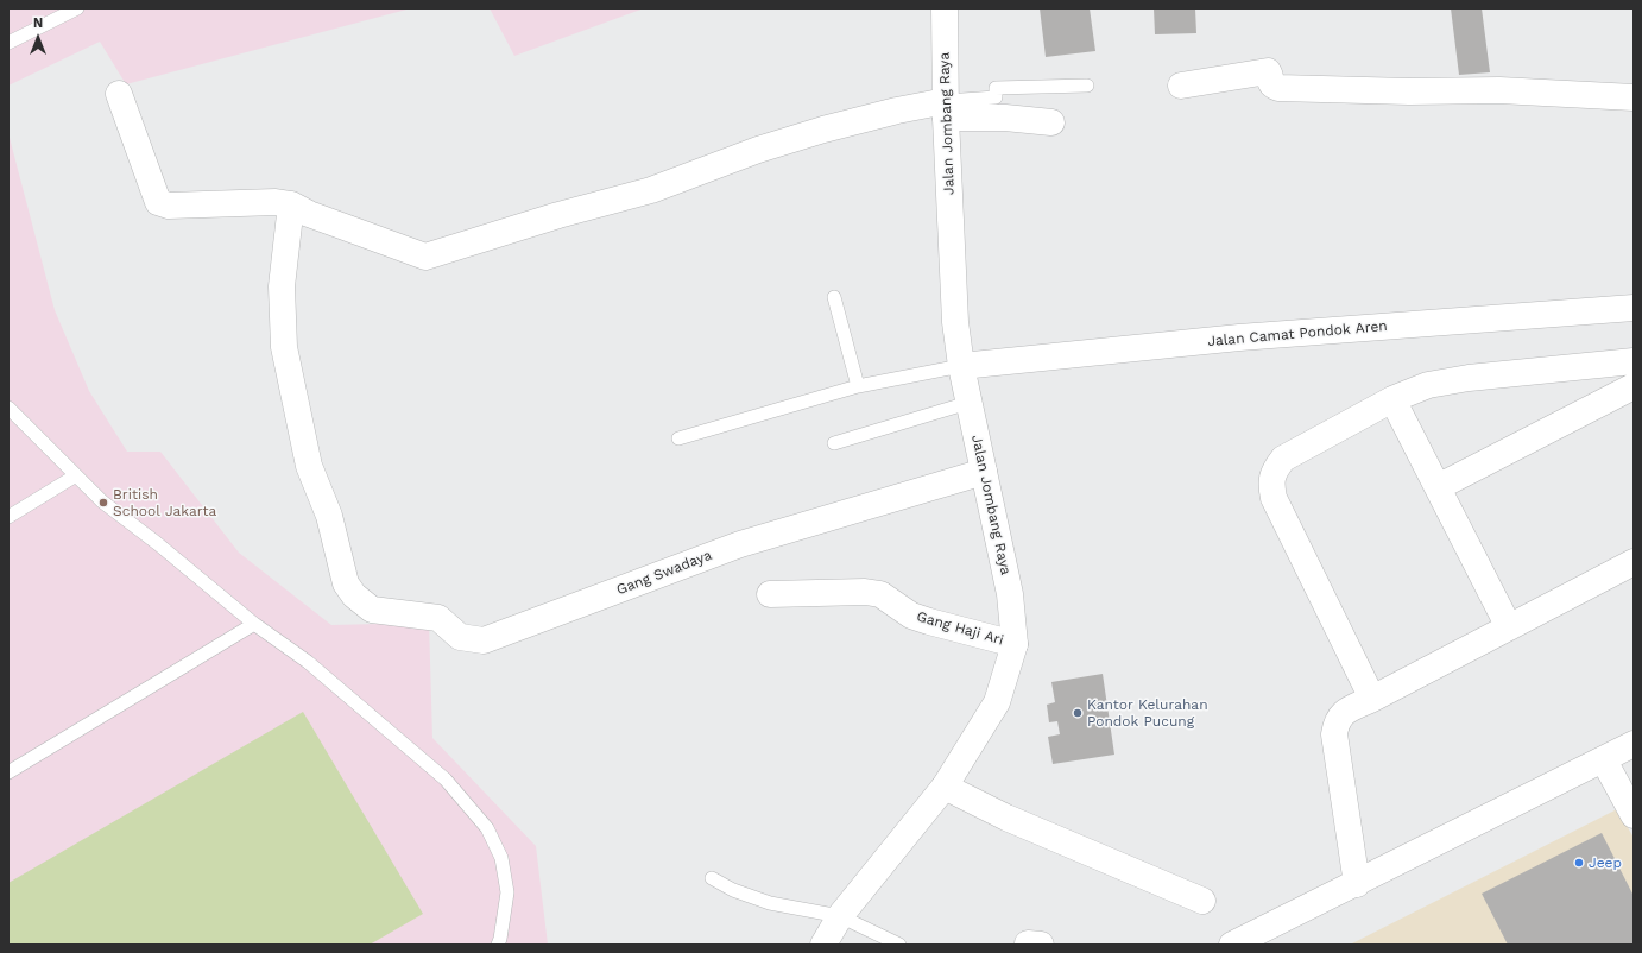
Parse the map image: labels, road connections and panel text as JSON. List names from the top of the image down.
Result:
{
  "streets": {
    "street": [
      "Jalan Jombang Raya",
      "Jalan Camat Pondok Aren",
      "Gang Swadaya",
      "Gang Haji Ari"
    ]
  },
  "crossings": [
    ["Jalan Jombang Raya", "Jalan Camat Pondok Aren"],
    ["Jalan Jombang Raya", "Gang Swadaya"],
    ["Jalan Jombang Raya", "Gang Haji Ari"]
  ],
  "places": ["British School Jakarta", "Kantor Kelurahan Pondok Pucung", "Jeep"],
  "north": "top"
}
